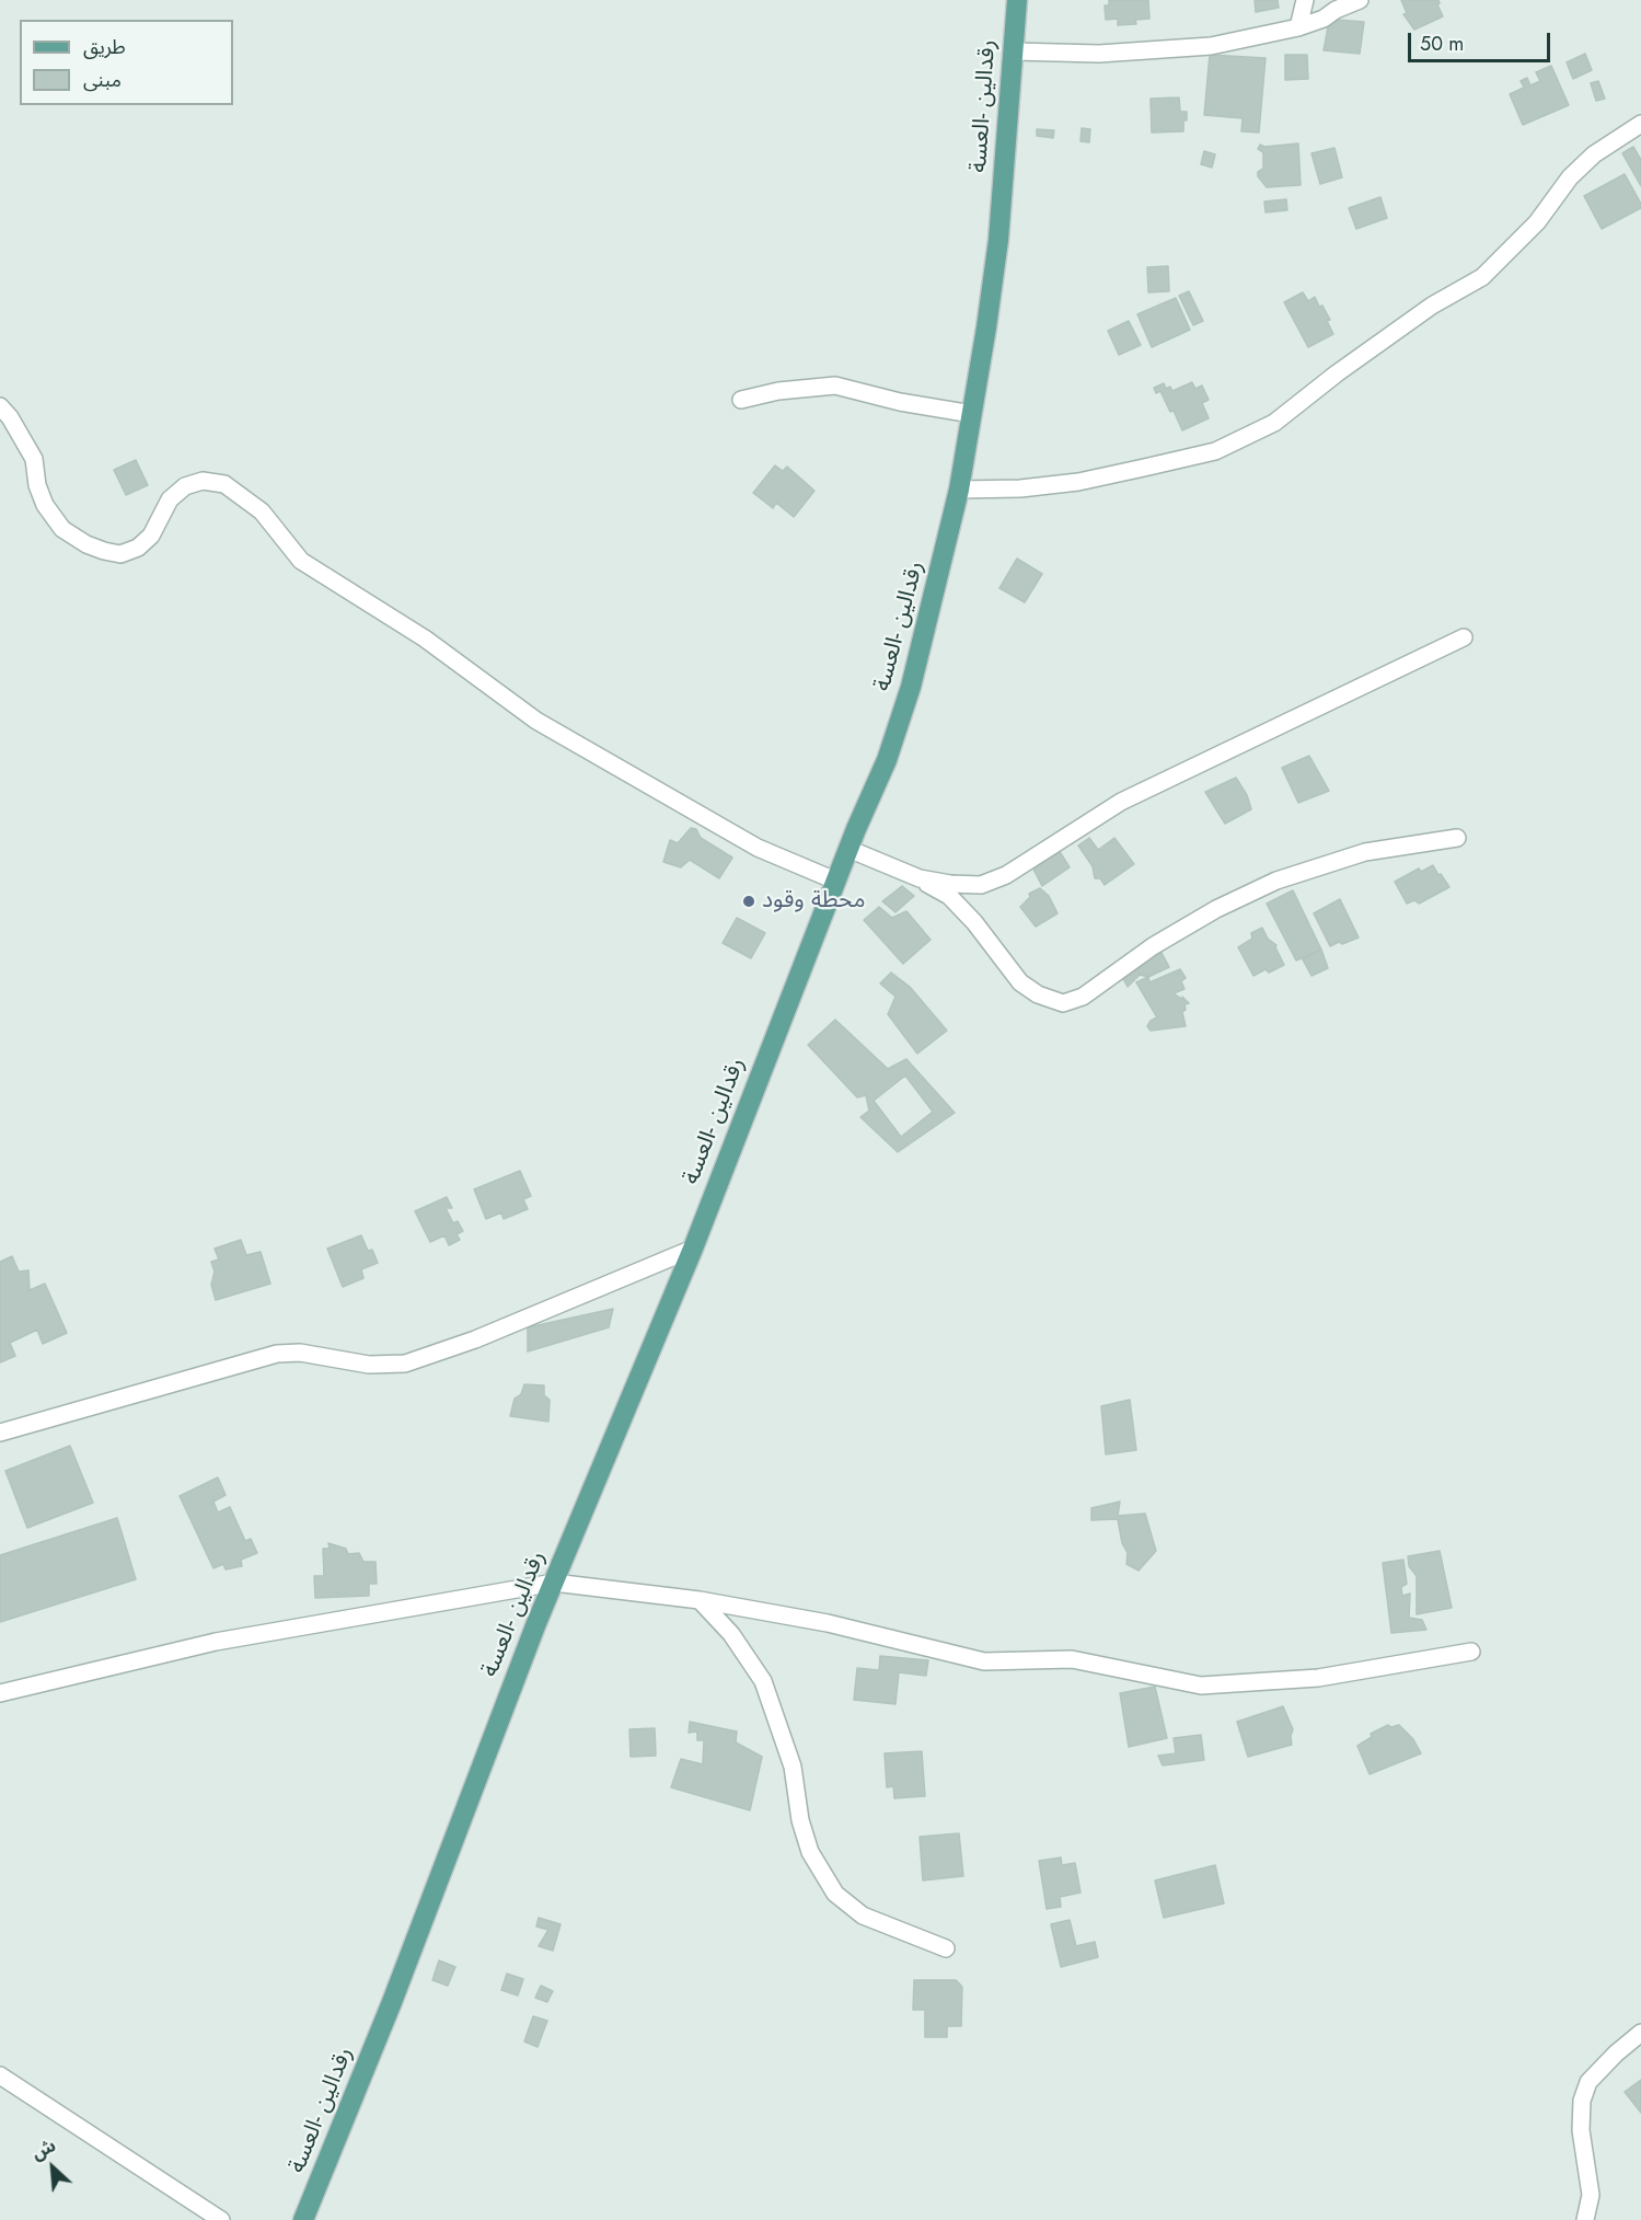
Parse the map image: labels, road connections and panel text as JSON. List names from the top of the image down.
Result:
{
  "streets": {
    "main road": ["رقدالين -العسة"]
  },
  "places": ["محطة وقود"],
  "legend": ["طريق", "مبنى"],
  "scale_bar": "50 m",
  "north": "top left"
}
